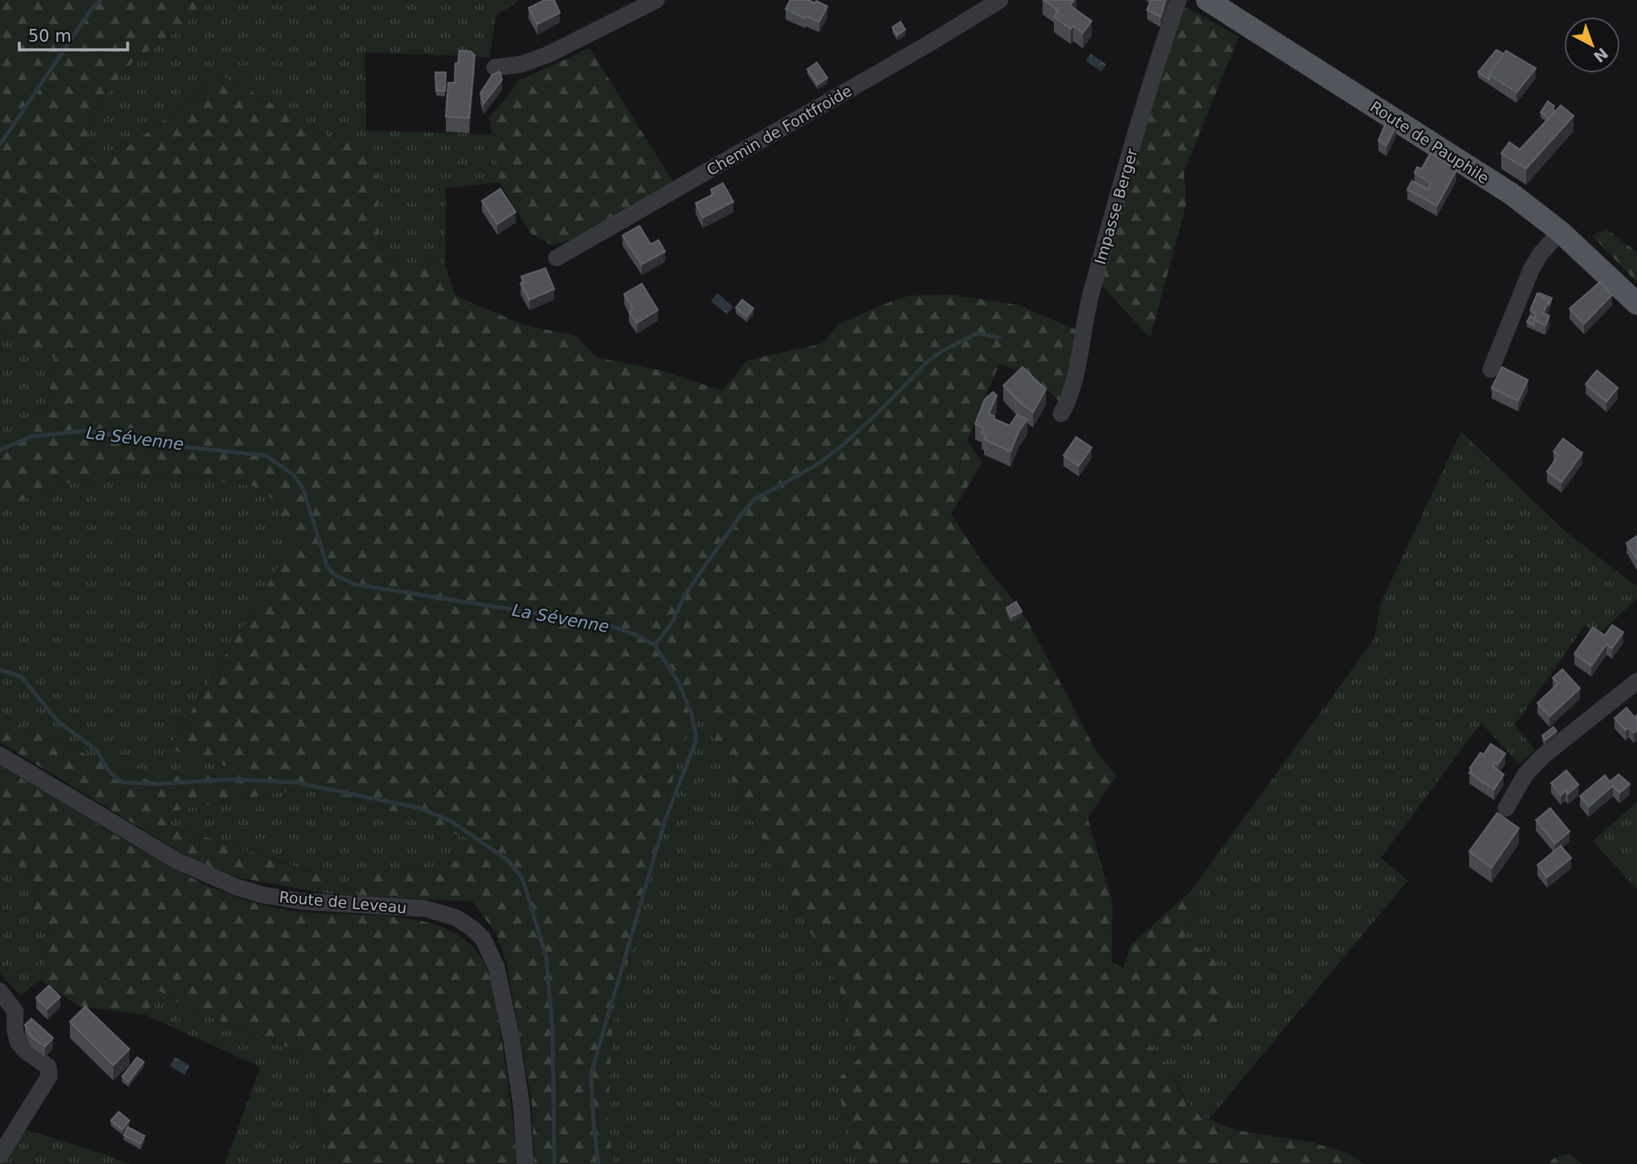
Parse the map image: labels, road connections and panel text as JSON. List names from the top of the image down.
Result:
{
  "streets": {
    "main road": ["Route de Pauphile"],
    "street": ["Chemin de Fontfroide", "Impasse Berger", "Route de Leveau"]
  },
  "water": ["La Sévenne"],
  "scale_bar": "50 m",
  "north": "bottom right"
}
